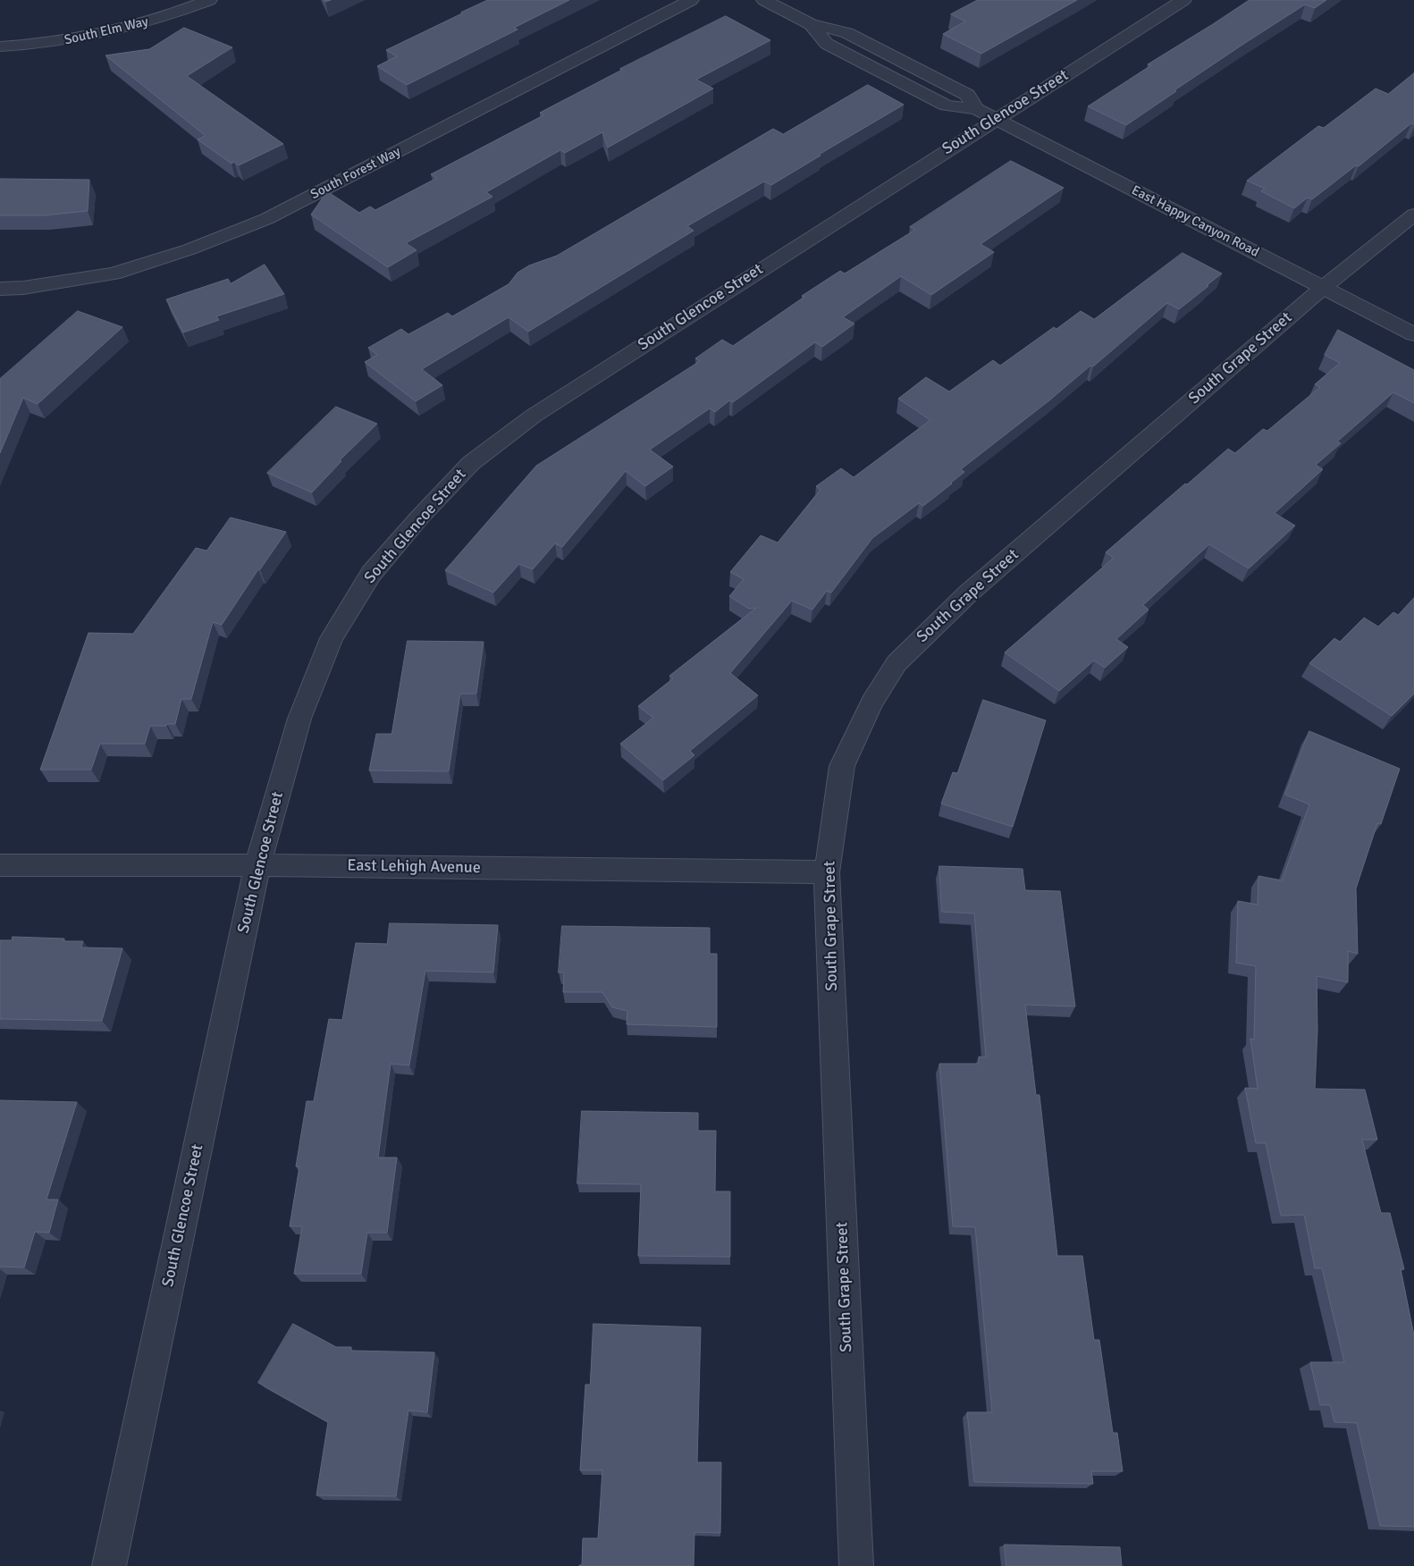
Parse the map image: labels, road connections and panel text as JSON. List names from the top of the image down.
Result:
{
  "streets": {
    "street": [
      "South Elm Way",
      "South Glencoe Street",
      "South Forest Way",
      "East Happy Canyon Road",
      "South Grape Street",
      "East Lehigh Avenue"
    ]
  },
  "crossings": [
    ["South Glencoe Street", "East Happy Canyon Road"],
    ["South Glencoe Street", "East Lehigh Avenue"],
    ["East Happy Canyon Road", "South Grape Street"],
    ["South Grape Street", "East Lehigh Avenue"]
  ]
}
